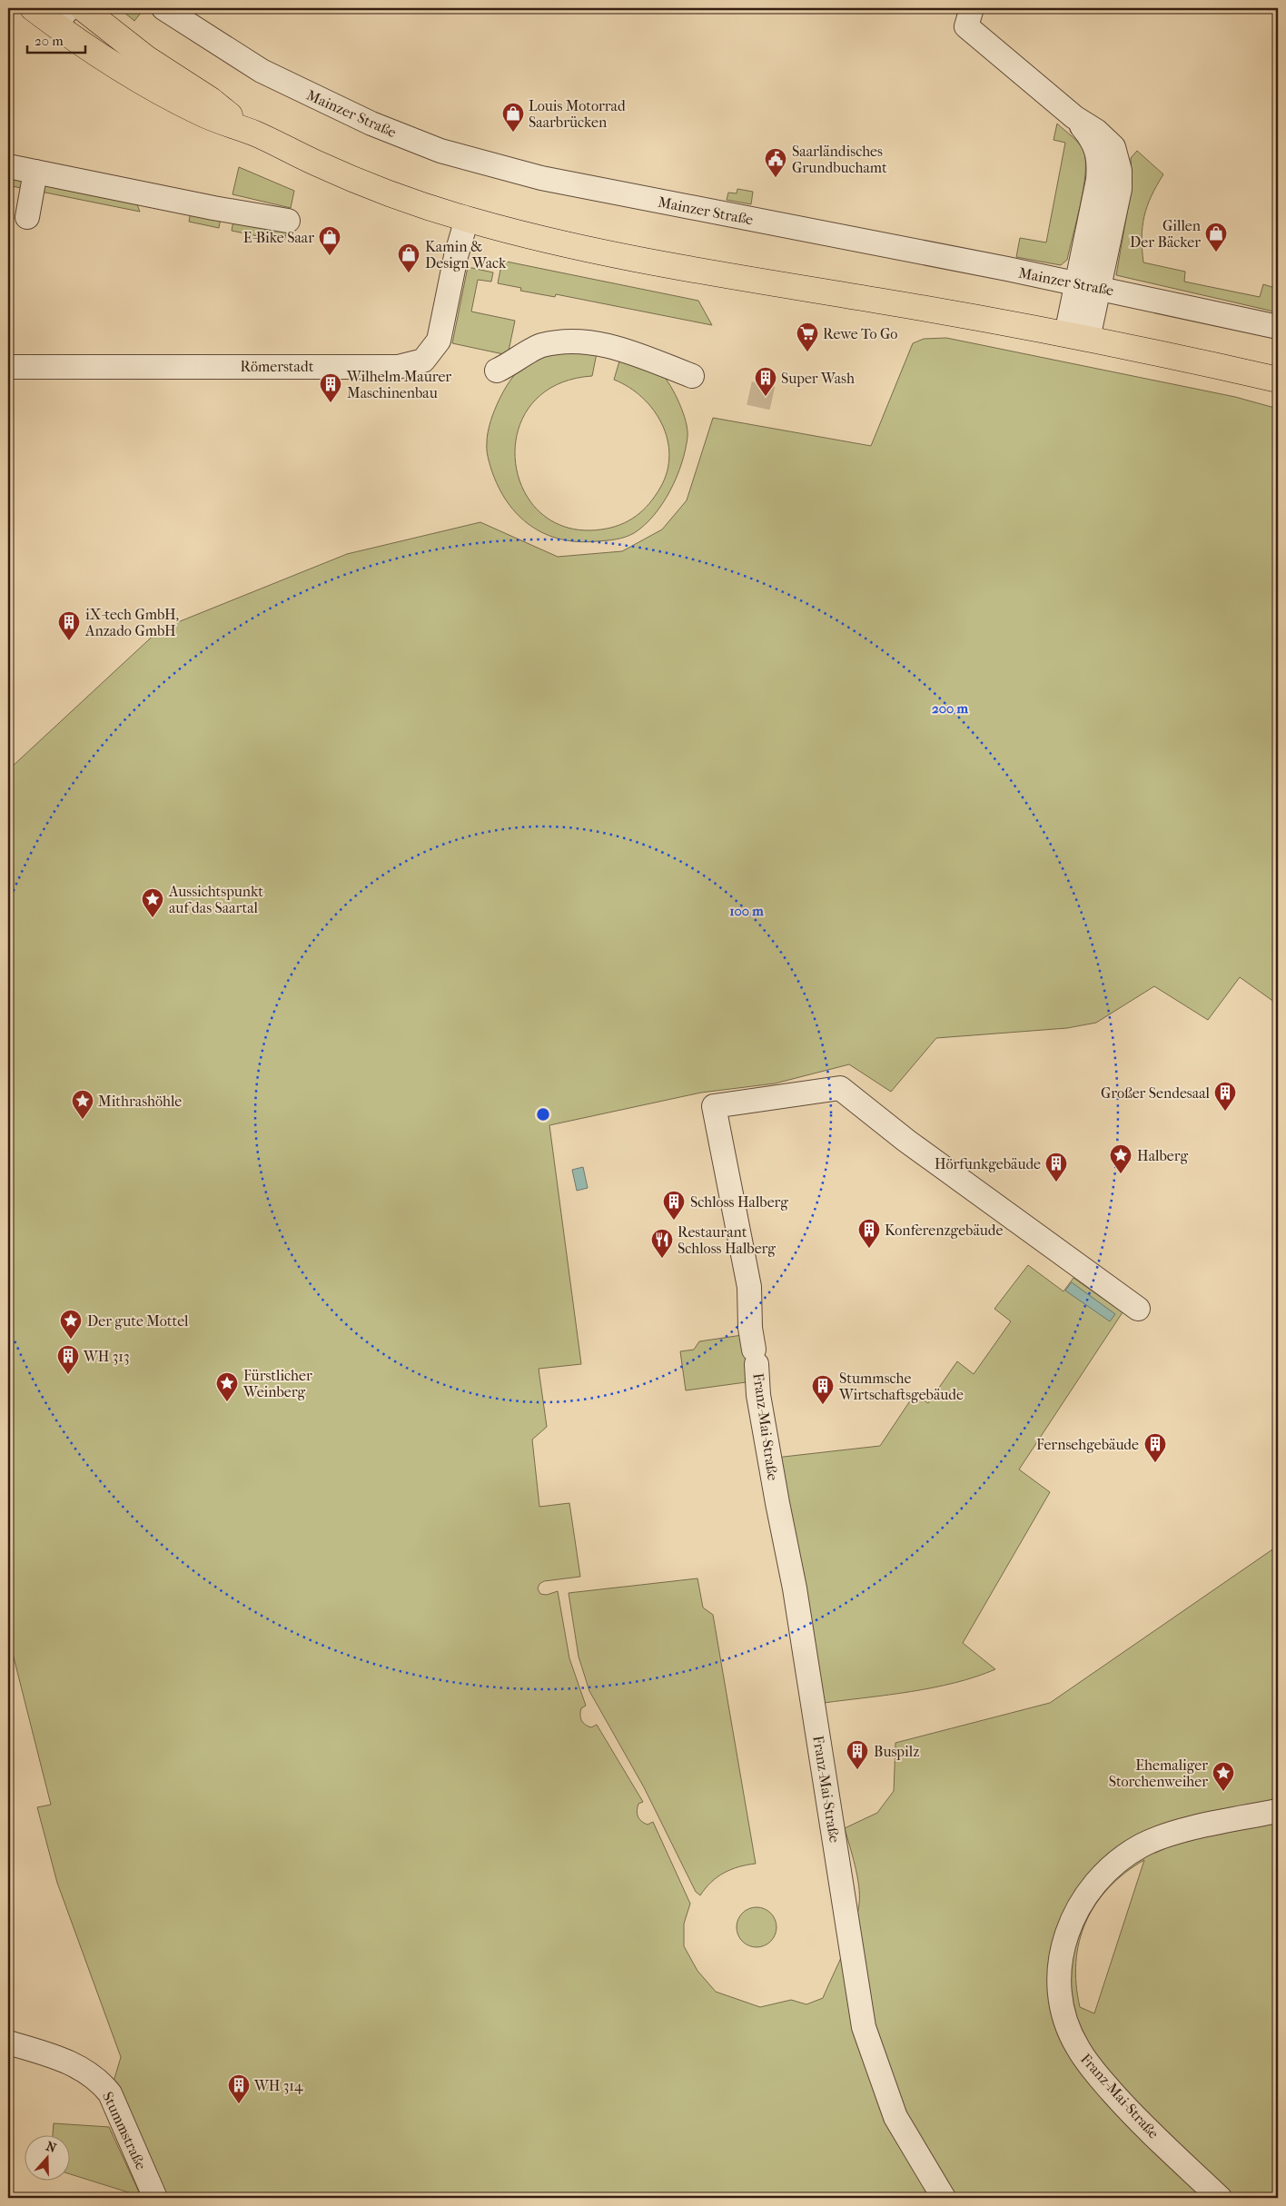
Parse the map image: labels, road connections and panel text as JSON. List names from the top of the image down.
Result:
{
  "streets": {
    "street": [
      "Mainzer Straße",
      "Römerstadt",
      "Franz-Mai-Straße",
      "Stummstraße"
    ]
  },
  "places": {
    "shop": [
      "Louis Motorrad Saarbrücken",
      "Gillen Der Bäcker",
      "E-Bike Saar",
      "Kamin & Design Wack"
    ],
    "public building": ["Saarländisches Grundbuchamt"],
    "supermarket": ["Rewe To Go"],
    "building": [
      "Super Wash",
      "Wilhelm Maurer Maschinenbau",
      "iX-tech GmbH, Anzado GmbH",
      "Großer Sendesaal",
      "Hörfunkgebäude",
      "Schloss Halberg",
      "Konferenzgebäude",
      "WH 313",
      "Stummsche Wirtschaftsgebäude",
      "Fernsehgebäude",
      "Buspilz",
      "WH 314"
    ],
    "place": [
      "Aussichtspunkt auf das Saartal",
      "Mithrashöhle",
      "Halberg",
      "Der gute Mottel",
      "Fürstlicher Weinberg",
      "Ehemaliger Storchenweiher"
    ],
    "restaurant": ["Restaurant Schloss Halberg"]
  },
  "scale_bar": "20 m",
  "north": "top",
  "rings": ["200 m", "100 m"]
}
